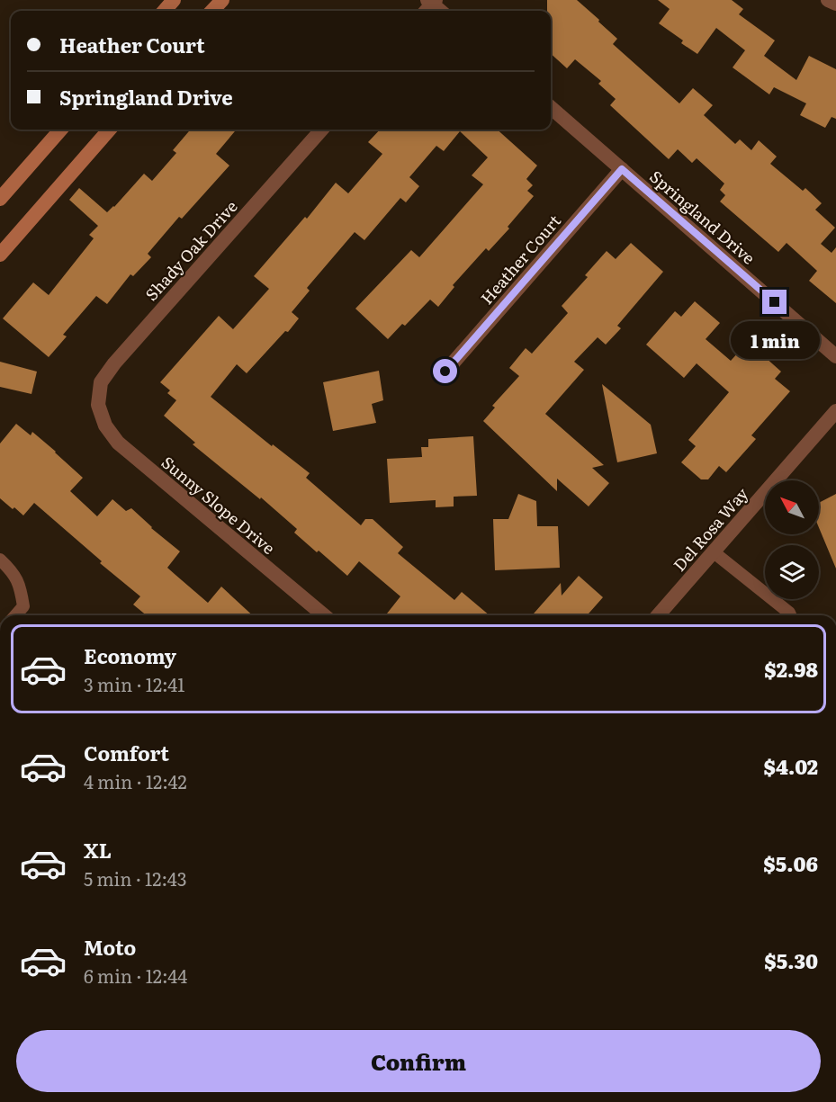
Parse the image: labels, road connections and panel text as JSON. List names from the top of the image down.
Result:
{
  "streets": {
    "street": [
      "Springland Drive",
      "Shady Oak Drive",
      "Heather Court",
      "Sunny Slope Drive",
      "Del Rosa Way"
    ]
  },
  "crossings": [
    ["Springland Drive", "Heather Court"],
    ["Shady Oak Drive", "Sunny Slope Drive"]
  ],
  "north": "top left",
  "page": {
    "banner": ["Heather Court", "Springland Drive"],
    "bubble": "1 min",
    "list": [
      {
        "name": "Economy",
        "note": "3 min · 12:41",
        "value": "$2.98"
      },
      {
        "name": "Comfort",
        "note": "4 min · 12:42",
        "value": "$4.02"
      },
      {
        "name": "XL",
        "note": "5 min · 12:43",
        "value": "$5.06"
      },
      {
        "name": "Moto",
        "note": "6 min · 12:44",
        "value": "$5.30"
      }
    ],
    "buttons": "Confirm"
  }
}
